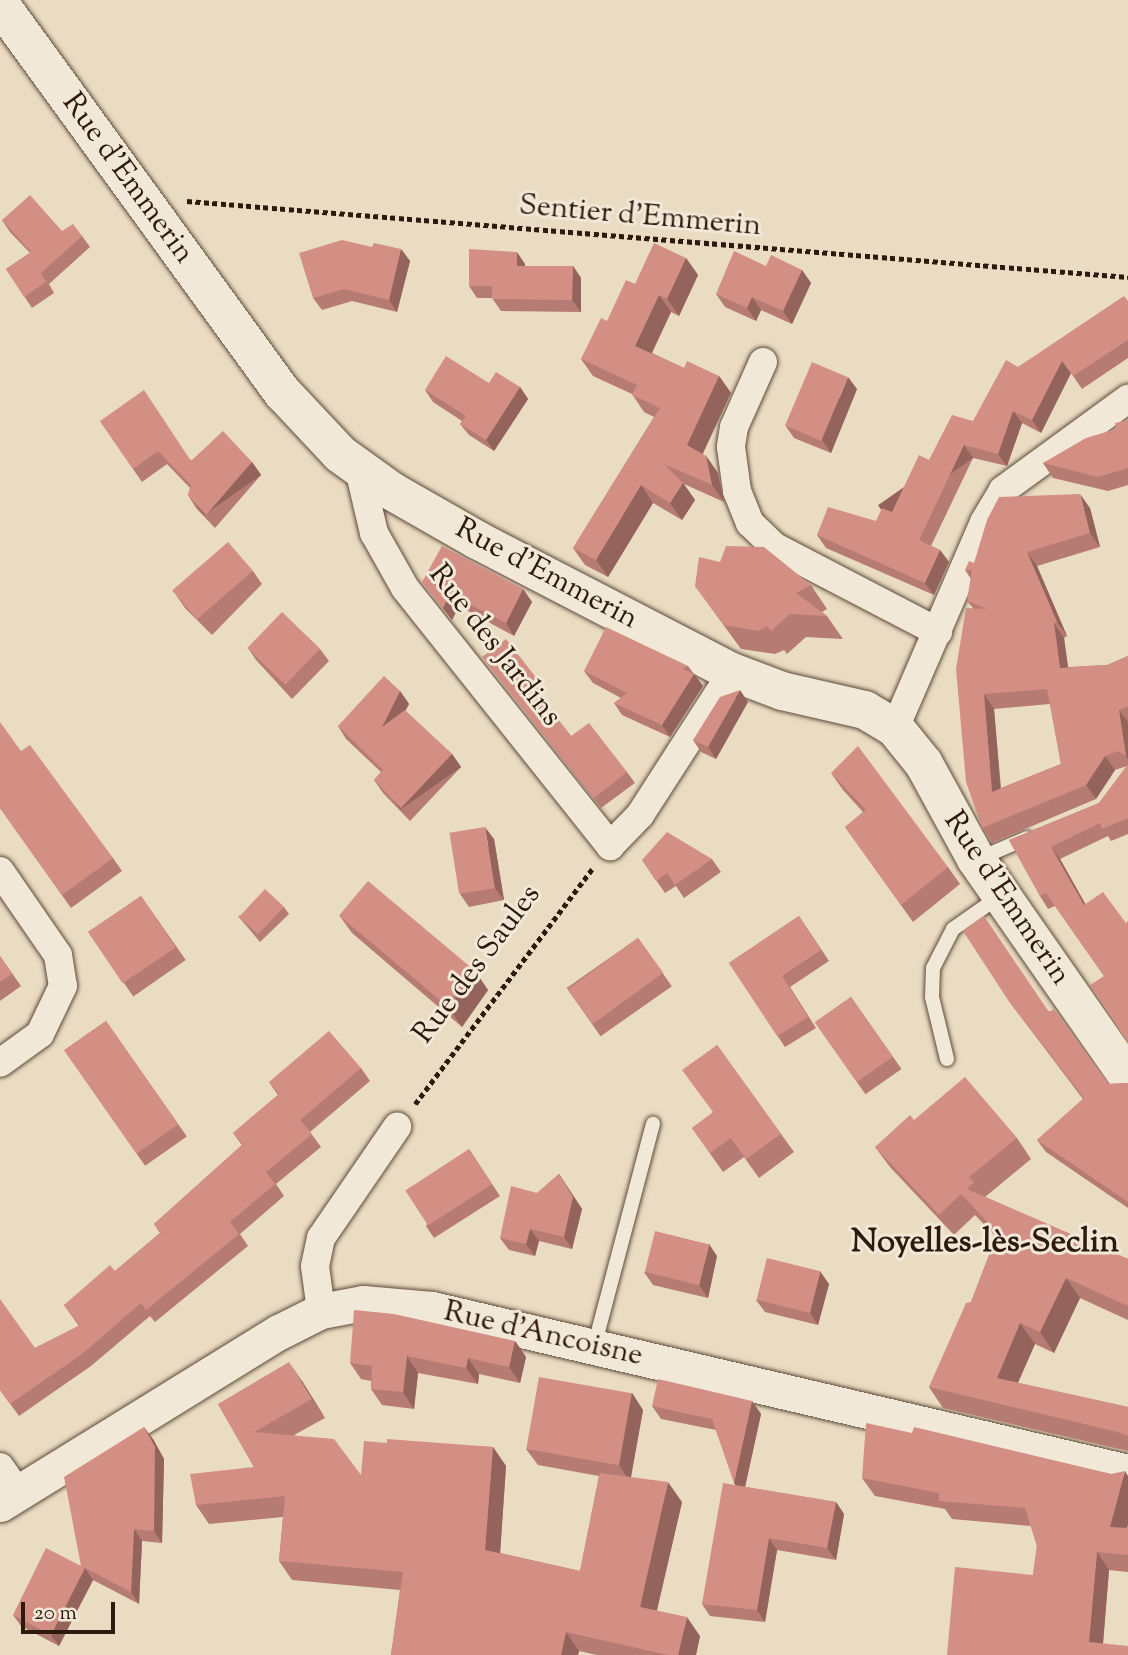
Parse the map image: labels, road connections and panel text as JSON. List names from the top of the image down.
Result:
{
  "streets": {
    "main road": ["Rue d'Emmerin"],
    "street": ["Rue des Jardins", "Rue d'Ancoisne"],
    "path": ["Sentier d'Emmerin", "Rue des Saules"]
  },
  "crossings": [
    ["Rue d'Emmerin", "Sentier d'Emmerin"],
    ["Rue d'Emmerin", "Rue des Jardins"],
    ["Rue des Jardins", "Rue des Saules"]
  ],
  "districts": ["Noyelles-lès-Seclin"],
  "scale_bar": "20 m"
}
